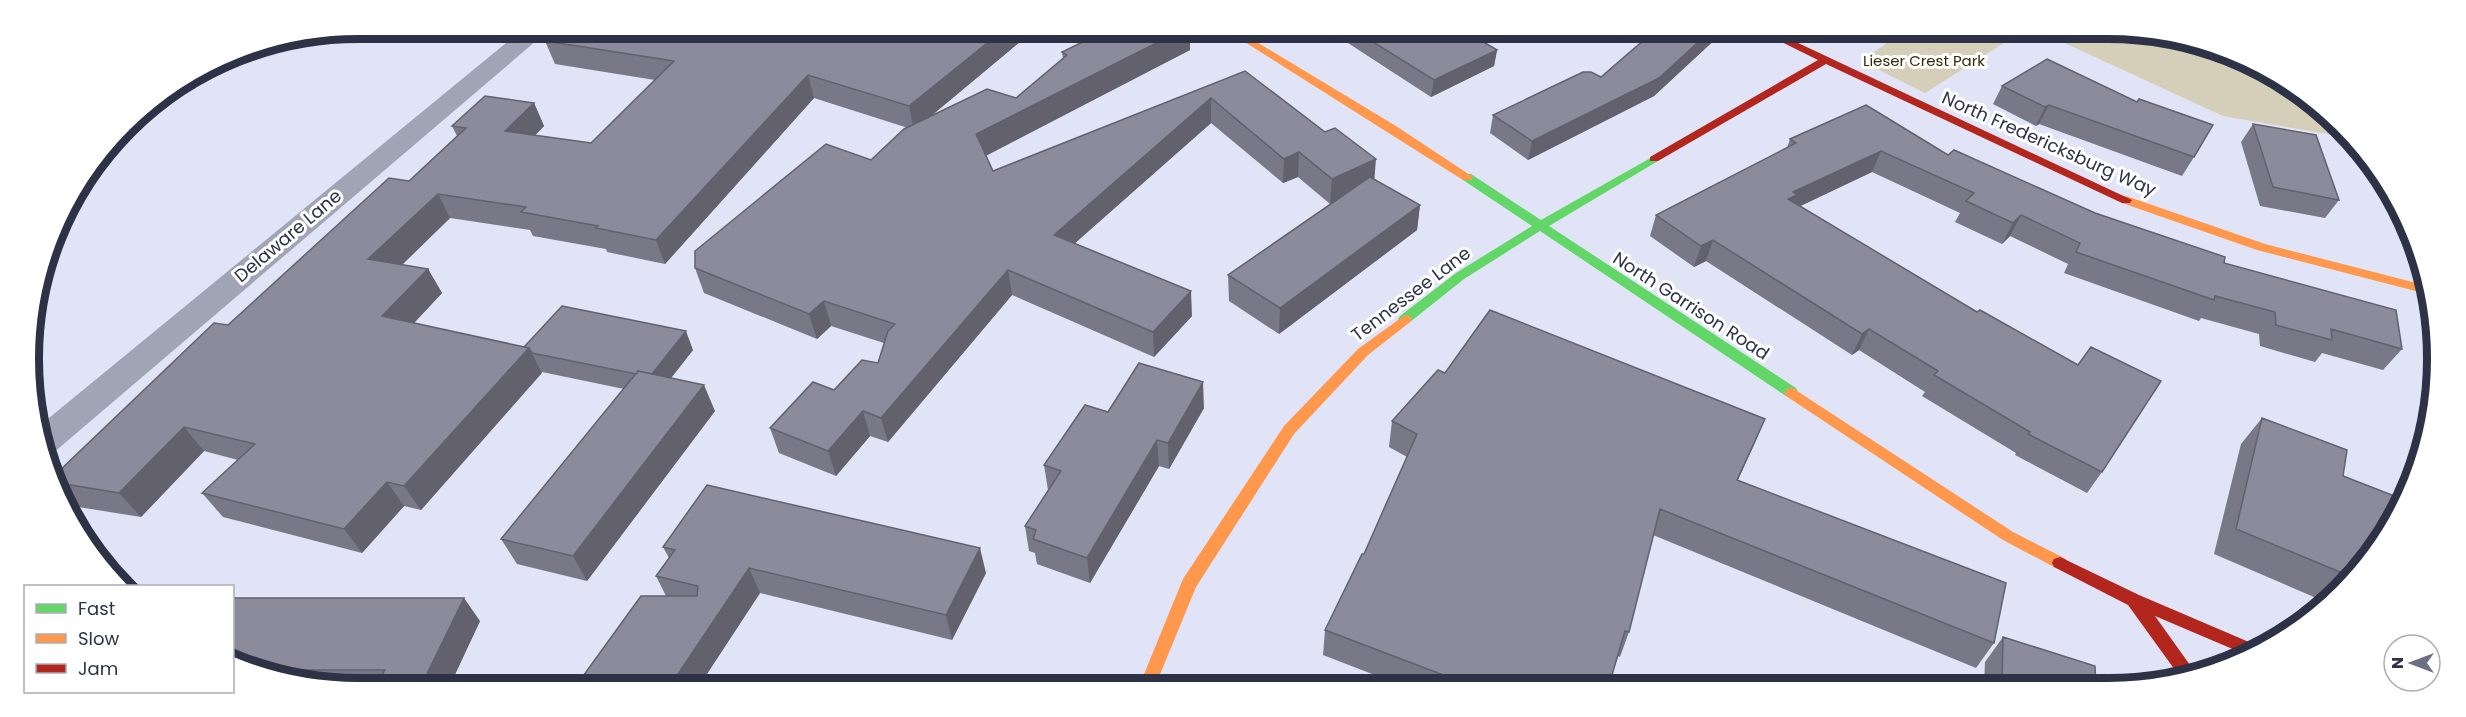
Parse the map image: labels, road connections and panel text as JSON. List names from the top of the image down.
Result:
{
  "streets": {
    "street": [
      "North Fredericksburg Way",
      "Delaware Lane",
      "Tennessee Lane",
      "North Garrison Road"
    ]
  },
  "crossings": [
    ["North Fredericksburg Way", "Tennessee Lane"],
    ["Tennessee Lane", "North Garrison Road"]
  ],
  "parks": ["Lieser Crest Park"],
  "legend": ["Fast", "Slow", "Jam"],
  "north": "left"
}
